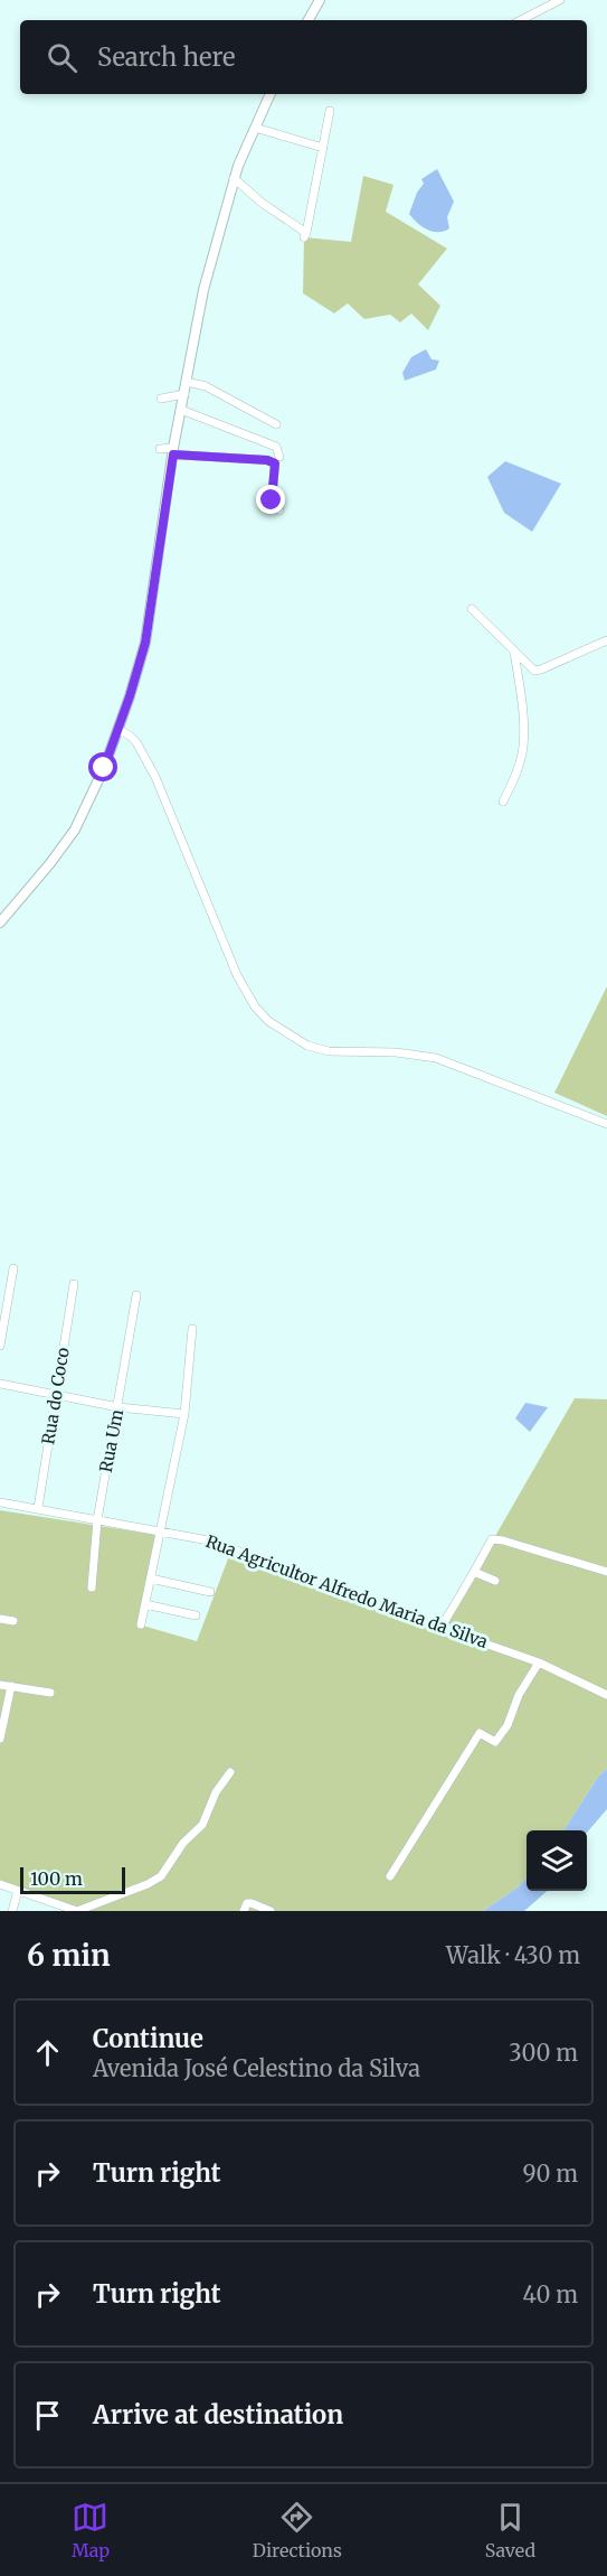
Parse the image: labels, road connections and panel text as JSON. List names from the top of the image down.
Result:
{
  "streets": {
    "street": ["Rua do Coco", "Rua Um", "Rua Agricultor Alfredo Maria da Silva"]
  },
  "crossings": [
    ["Rua do Coco", "Rua Agricultor Alfredo Maria da Silva"],
    ["Rua Um", "Rua Agricultor Alfredo Maria da Silva"]
  ],
  "scale_bar": "100 m",
  "page": {
    "search": "Search here",
    "scale": "100 m",
    "heading": ["6 min", "Walk · 430 m"],
    "list": [
      ["Continue", "Avenida José Celestino da Silva", "300 m"],
      ["Turn right", "90 m"],
      ["Turn right", "40 m"],
      "Arrive at destination"
    ],
    "nav": ["Map", "Directions", "Saved"]
  }
}
